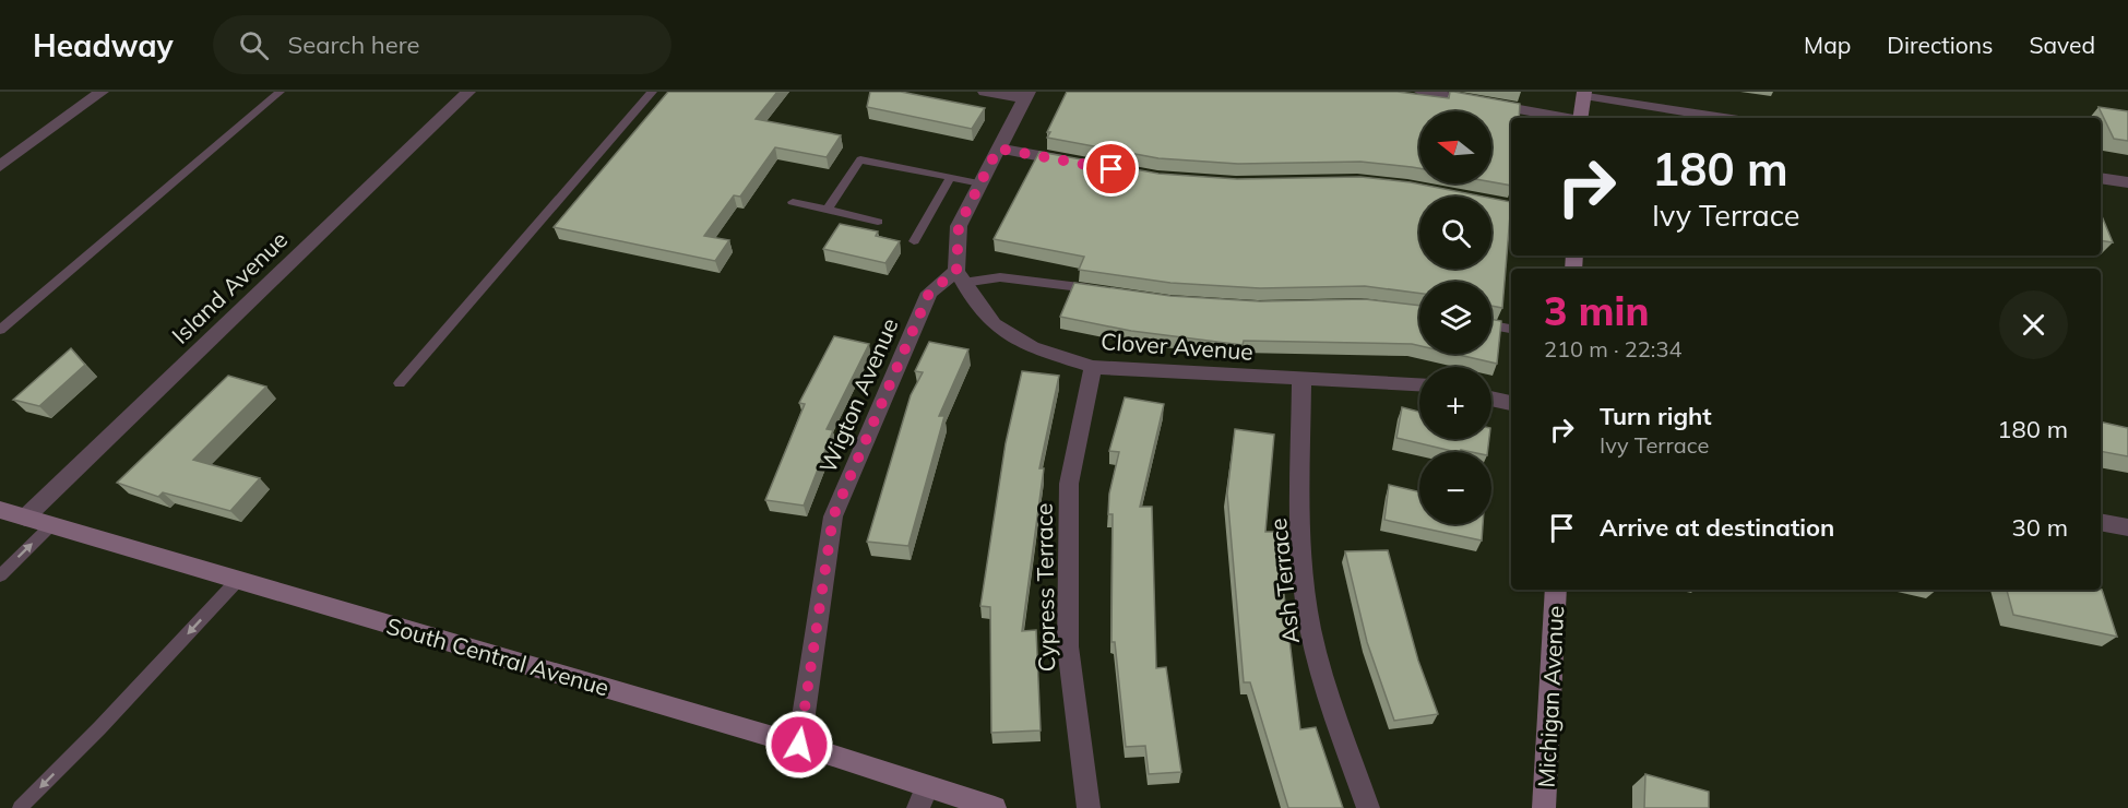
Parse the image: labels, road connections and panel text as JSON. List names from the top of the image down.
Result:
{
  "streets": {
    "main road": ["South Central Avenue", "Michigan Avenue"],
    "street": [
      "Island Avenue",
      "Clover Avenue",
      "Wigton Avenue",
      "Ash Terrace",
      "Cypress Terrace"
    ]
  },
  "crossings": [
    ["Island Avenue", "South Central Avenue"],
    ["Clover Avenue", "Wigton Avenue"],
    ["Clover Avenue", "Ash Terrace"],
    ["Clover Avenue", "Cypress Terrace"],
    ["Wigton Avenue", "South Central Avenue"]
  ],
  "north": "left",
  "page": {
    "header": "Headway",
    "search": "Search here",
    "nav": ["Map", "Directions", "Saved"],
    "map_buttons": ["+", "−"],
    "turn": ["180 m", "Ivy Terrace"],
    "heading": ["3 min", "210 m · 22:34"],
    "list": [
      {
        "name": "Turn right",
        "note": "Ivy Terrace",
        "value": "180 m"
      },
      {
        "name": "Arrive at destination",
        "value": "30 m"
      }
    ]
  }
}
